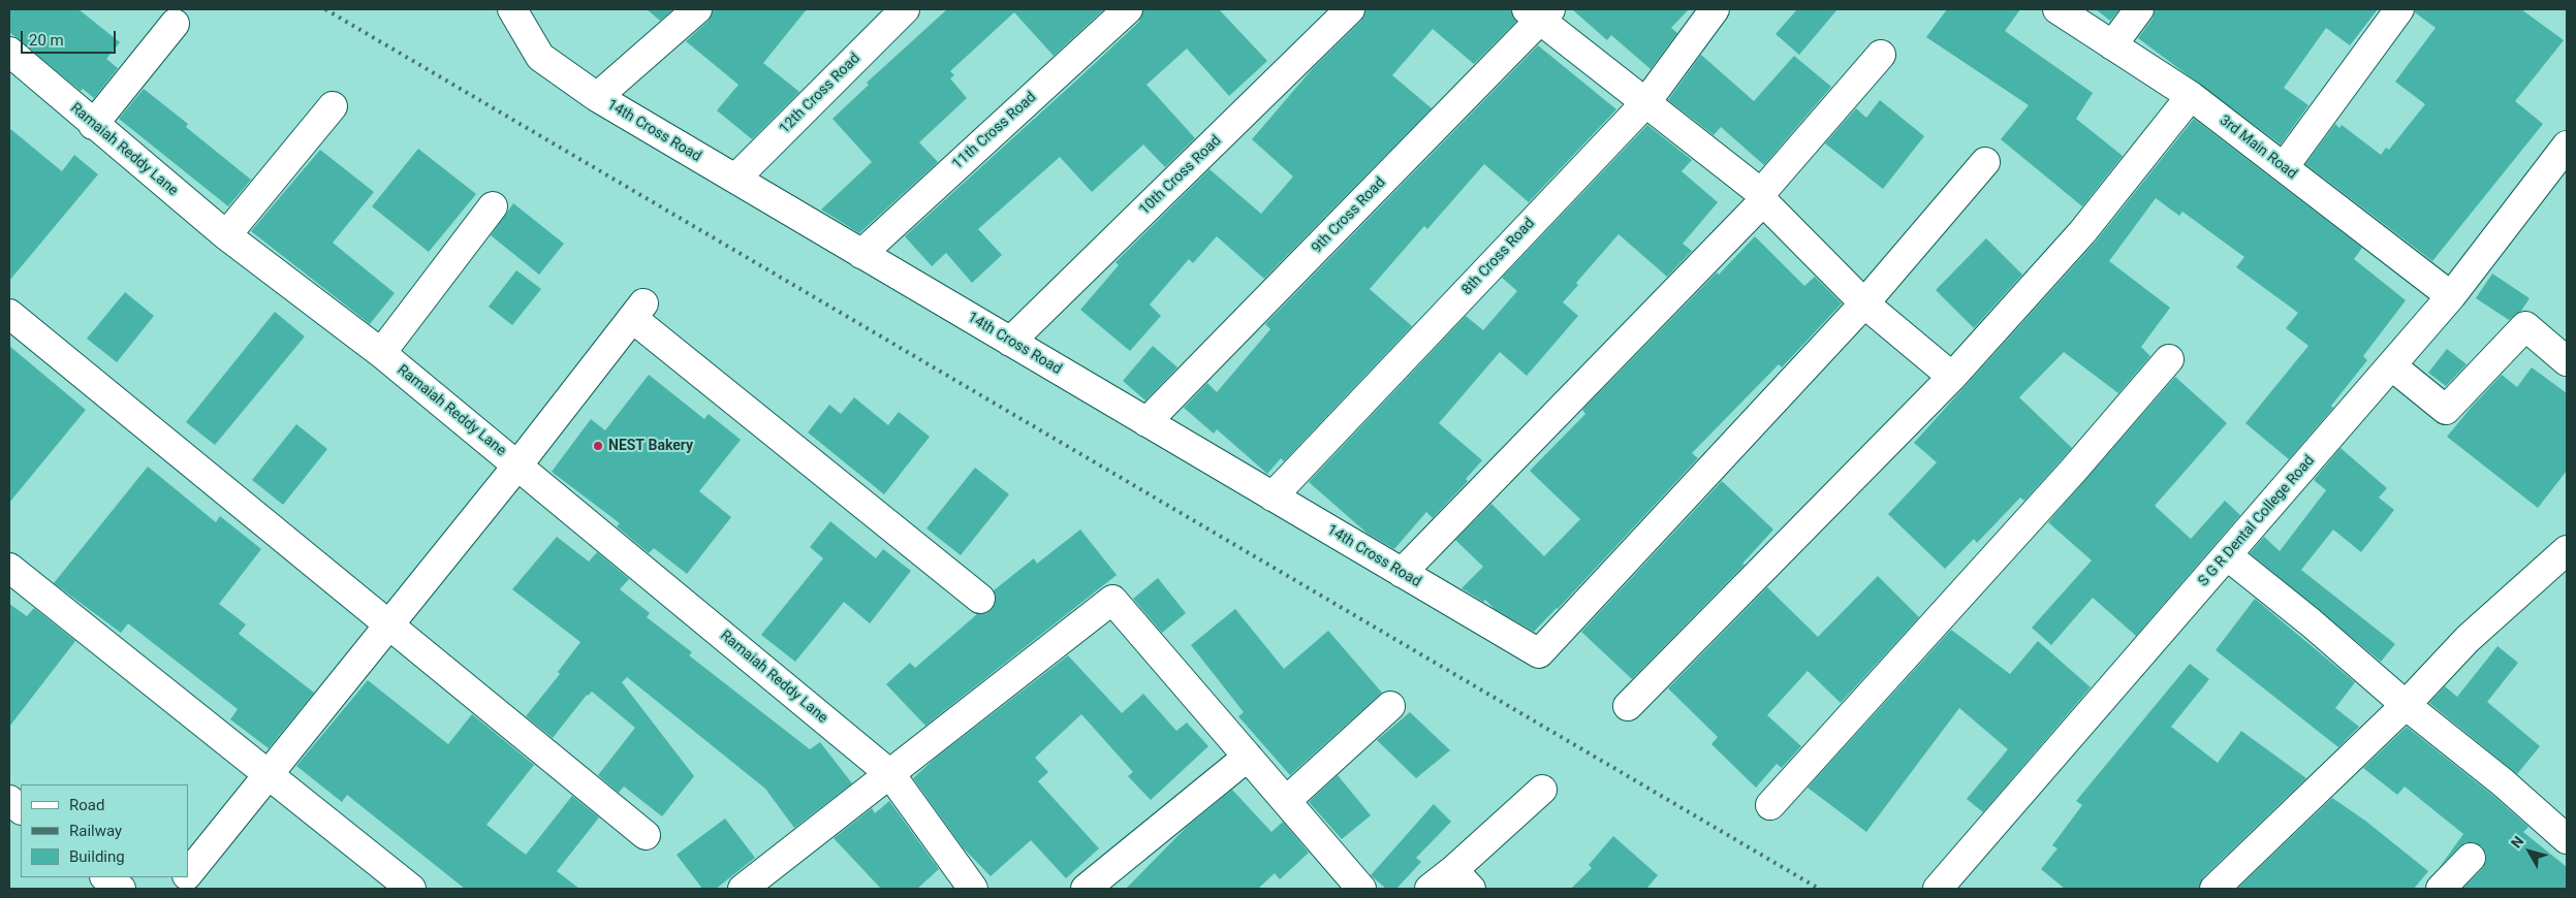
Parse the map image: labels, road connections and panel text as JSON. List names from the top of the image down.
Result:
{
  "streets": {
    "street": [
      "12th Cross Road",
      "14th Cross Road",
      "11th Cross Road",
      "3rd Main Road",
      "Ramaiah Reddy Lane",
      "10th Cross Road",
      "9th Cross Road",
      "8th Cross Road",
      "S G R Dental College Road"
    ]
  },
  "crossings": [
    ["12th Cross Road", "14th Cross Road"],
    ["14th Cross Road", "11th Cross Road"],
    ["14th Cross Road", "10th Cross Road"],
    ["14th Cross Road", "9th Cross Road"],
    ["14th Cross Road", "8th Cross Road"],
    ["3rd Main Road", "S G R Dental College Road"]
  ],
  "places": ["NEST Bakery"],
  "legend": ["Road", "Railway", "Building"],
  "scale_bar": "20 m",
  "north": "top left"
}
